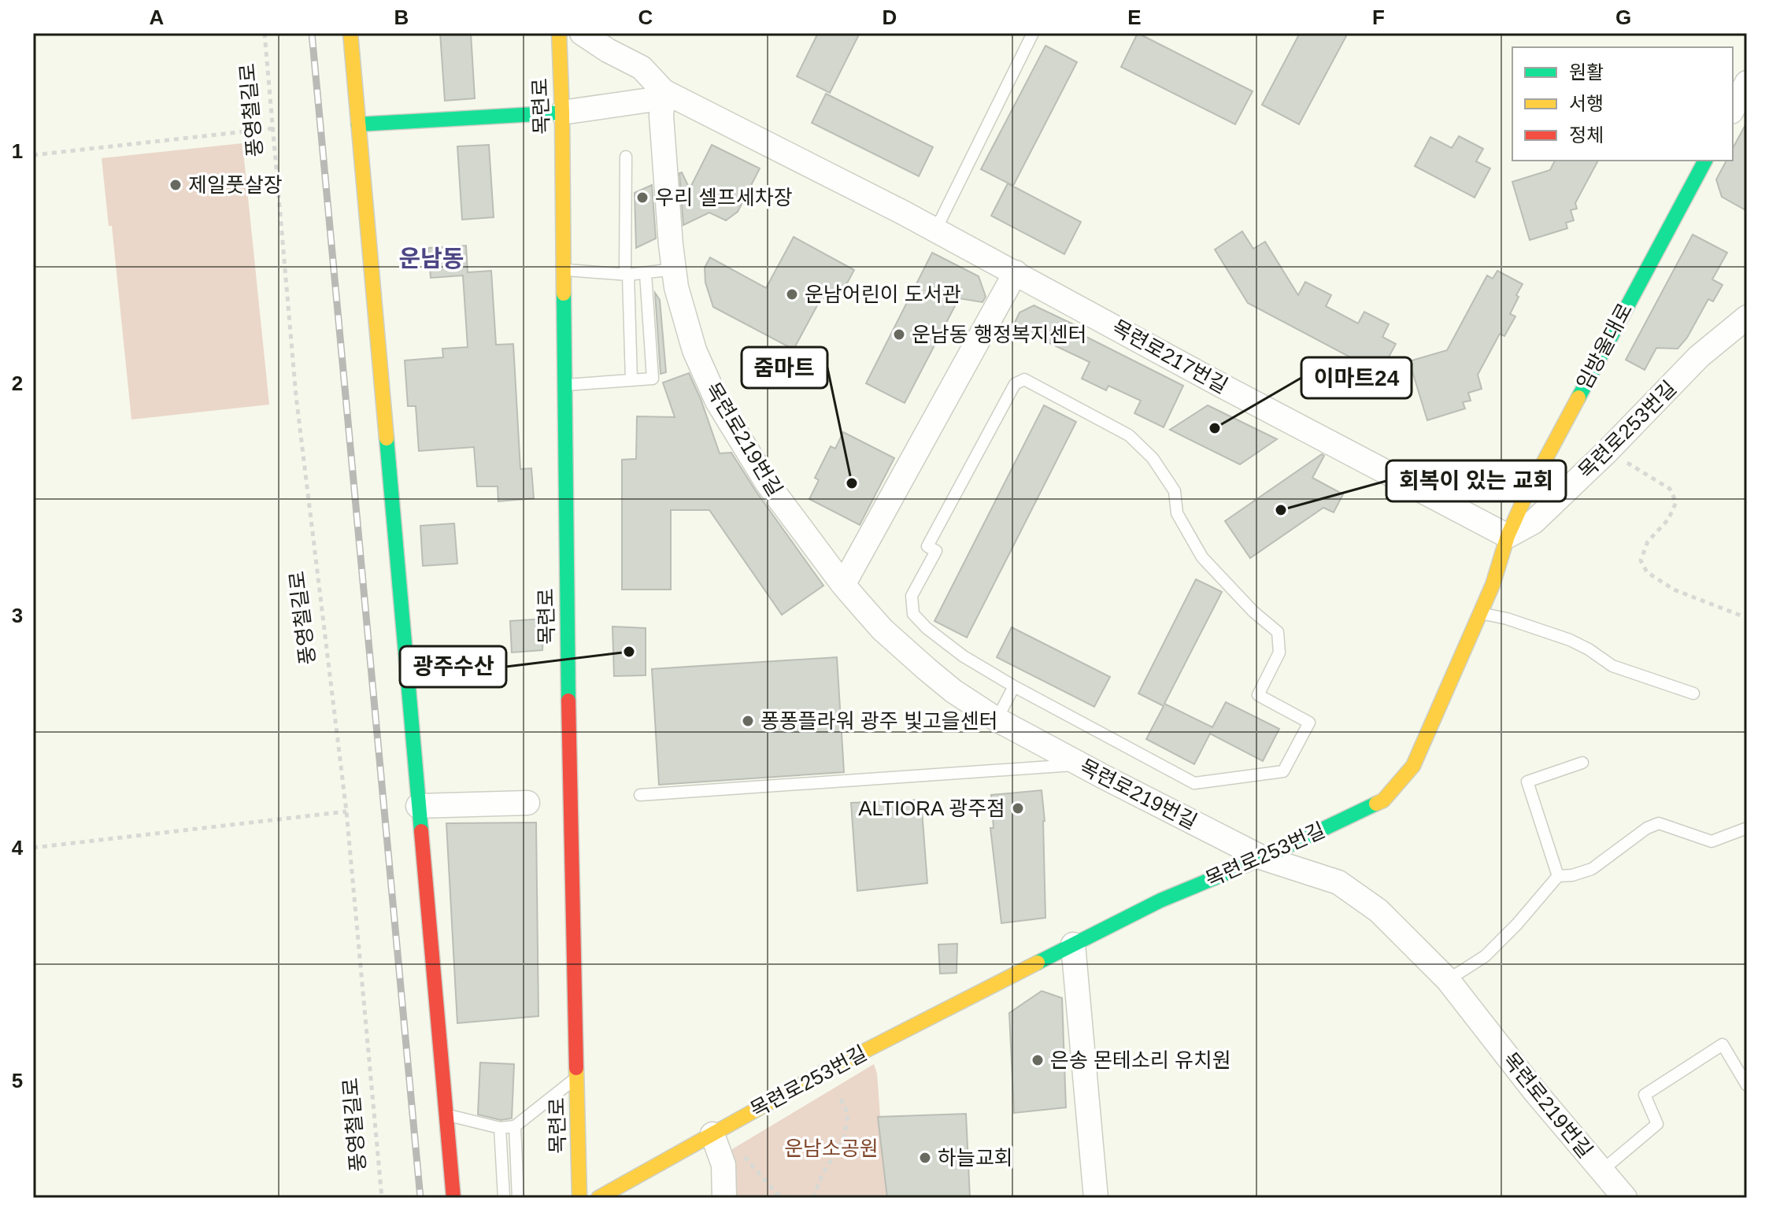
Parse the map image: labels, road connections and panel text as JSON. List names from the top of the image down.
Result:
{
  "streets": {
    "street": [
      "목련로",
      "임방울대로",
      "목련로217번길",
      "목련로253번길",
      "목련로219번길"
    ],
    "path": ["풍영철길로"]
  },
  "crossings": [
    ["임방울대로", "목련로217번길"],
    ["임방울대로", "목련로253번길"],
    ["목련로217번길", "목련로253번길"],
    ["목련로217번길", "목련로219번길"],
    ["목련로253번길", "목련로219번길"]
  ],
  "districts": ["운남동"],
  "parks": ["운남소공원"],
  "places": [
    "제일풋살장",
    "우리 셀프세차장",
    "운남어린이 도서관",
    "운남동 행정복지센터",
    "이마트24",
    "줌마트",
    "회복이 있는 교회",
    "광주수산",
    "퐁퐁플라워 광주 빛고을센터",
    "ALTIORA 광주점",
    "은송 몬테소리 유치원",
    "하늘교회"
  ],
  "legend": ["원활", "서행", "정체"],
  "grid": {
    "columns": [
      "A",
      "B",
      "C",
      "D",
      "E",
      "F",
      "G"
    ],
    "rows": [
      "1",
      "2",
      "3",
      "4",
      "5"
    ]
  }
}
